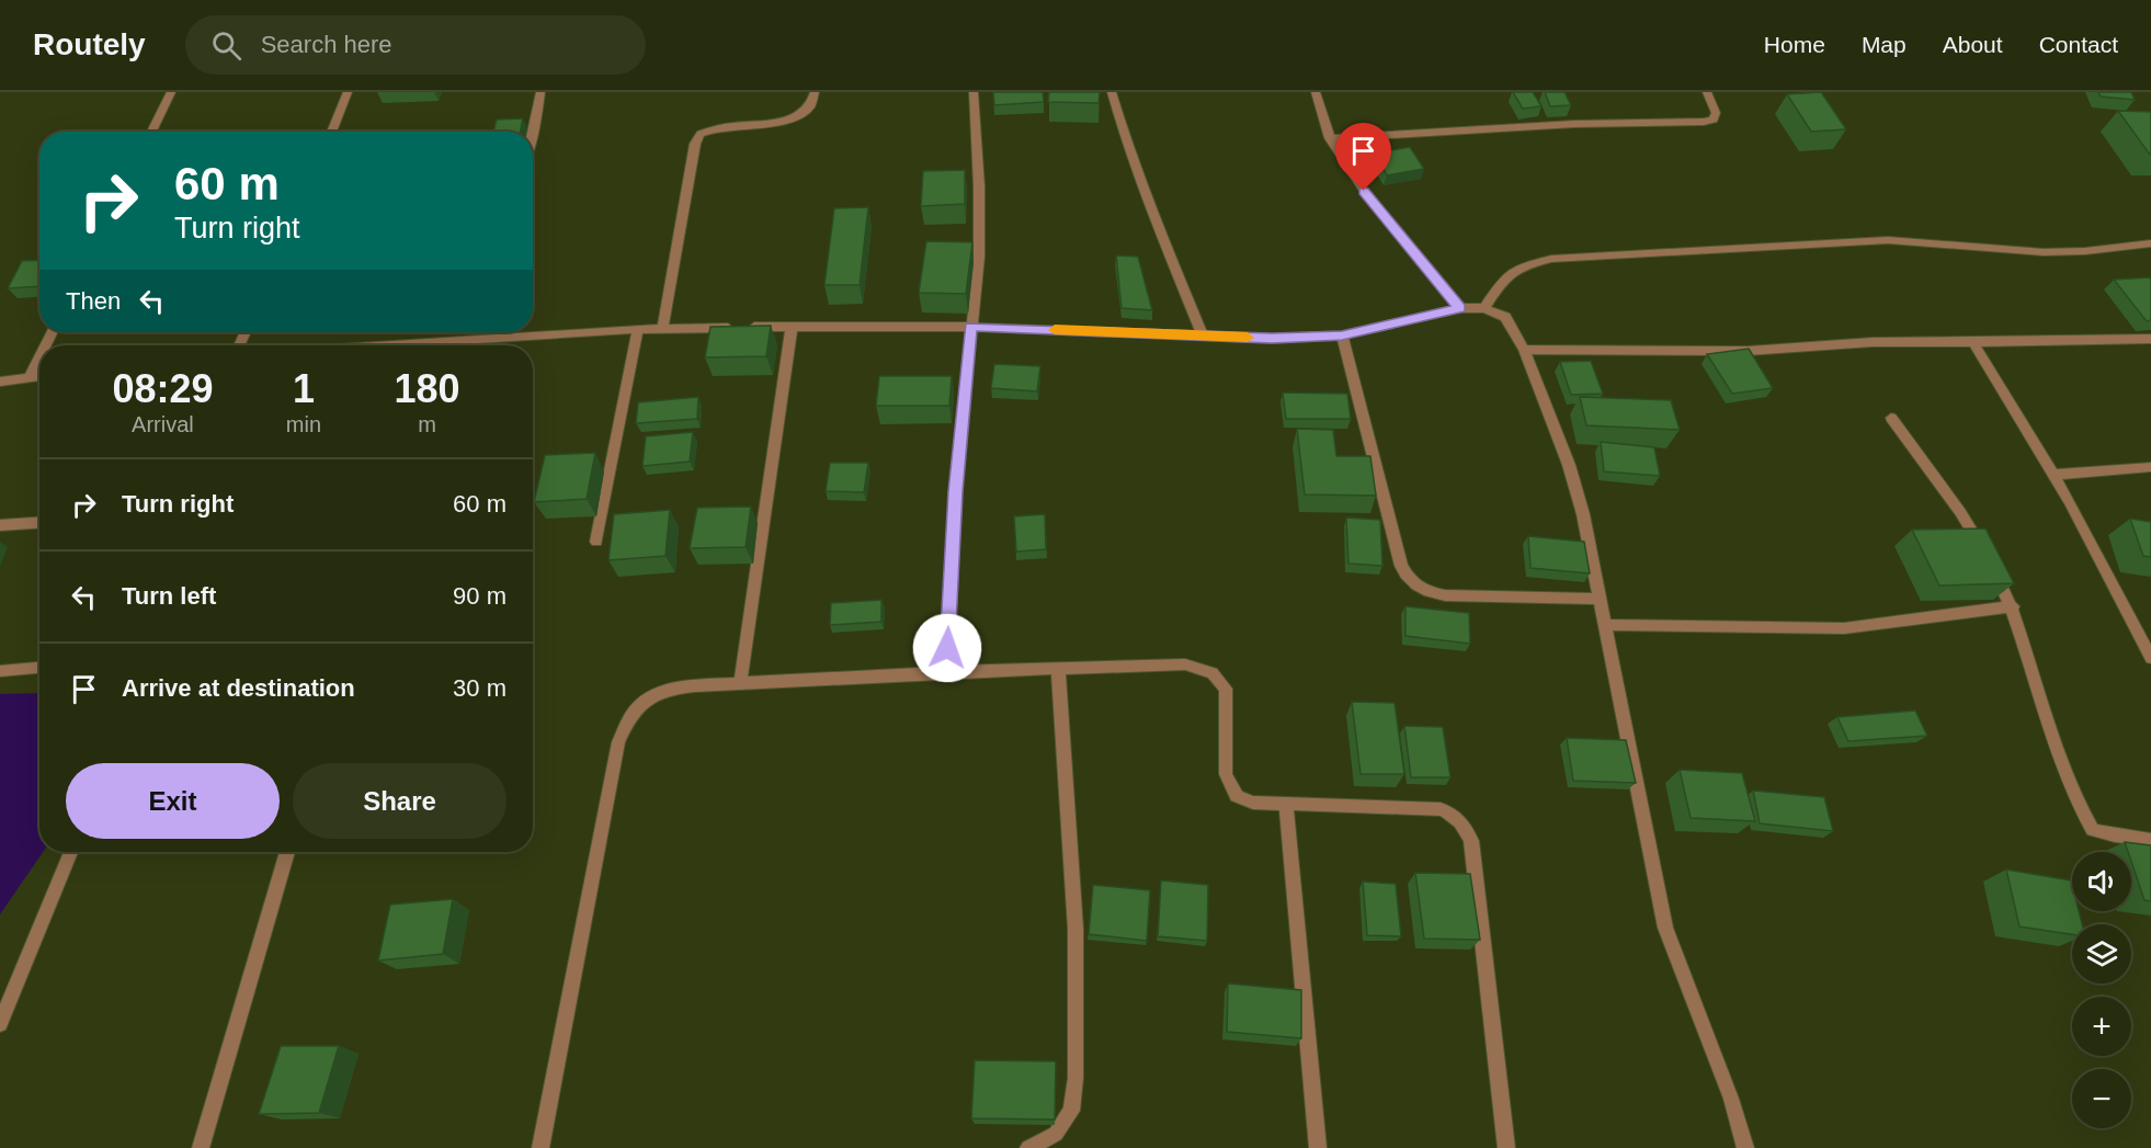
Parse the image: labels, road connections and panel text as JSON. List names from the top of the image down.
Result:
{
  "page": {
    "header": "Routely",
    "search": "Search here",
    "nav": [
      "Home",
      "Map",
      "About",
      "Contact"
    ],
    "turn": ["60 m", "Turn right"],
    "then": "Then",
    "eta": [
      "08:29",
      "Arrival",
      "1",
      "min",
      "180",
      "m"
    ],
    "list": [
      {
        "name": "Turn right",
        "value": "60 m"
      },
      {
        "name": "Turn left",
        "value": "90 m"
      },
      {
        "name": "Arrive at destination",
        "value": "30 m"
      }
    ],
    "buttons": ["Exit", "Share"],
    "map_buttons": ["+", "−"]
  }
}
